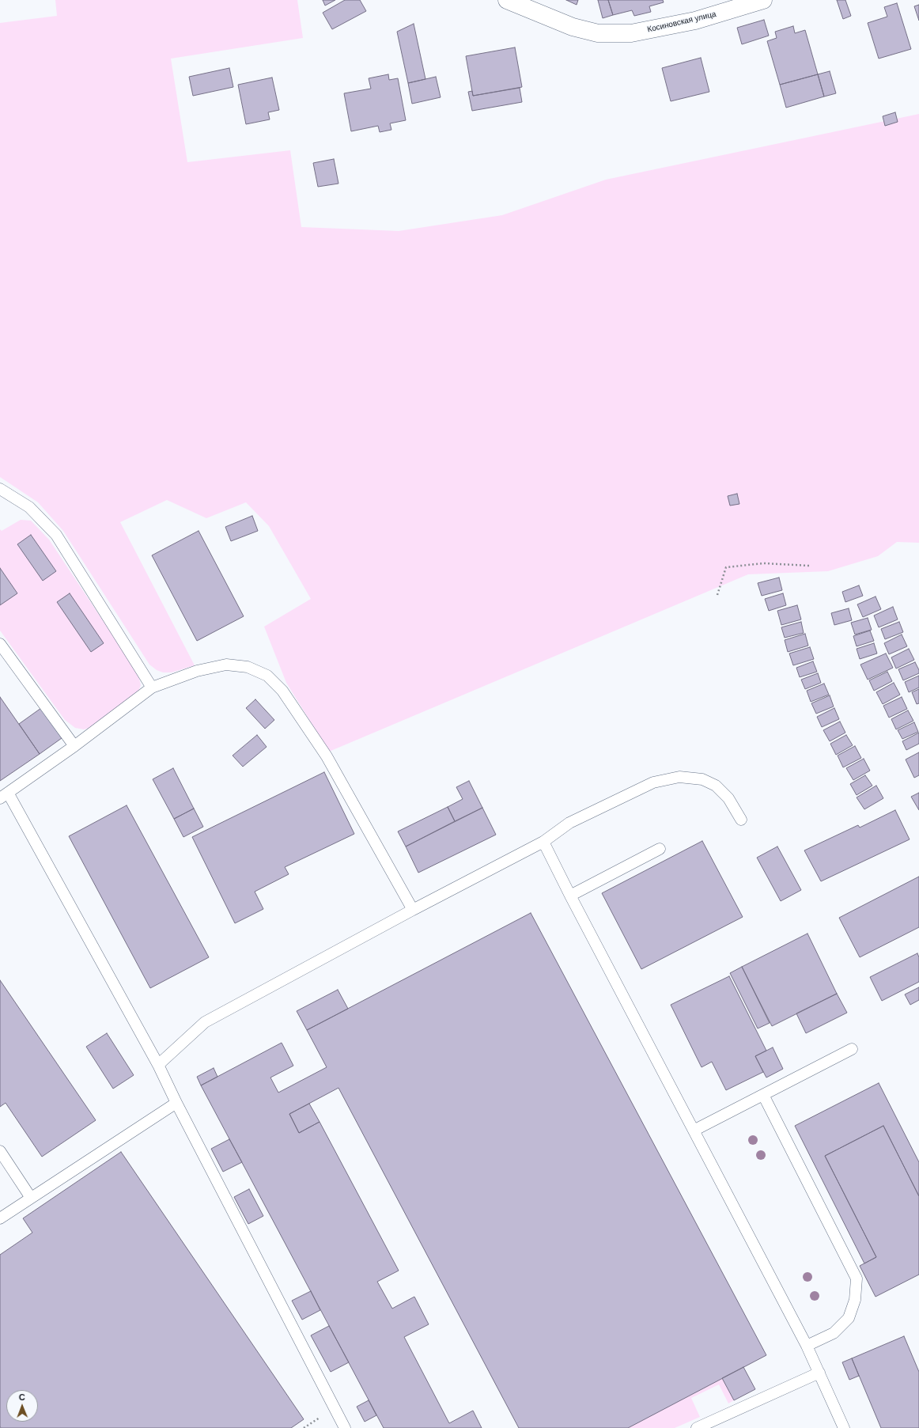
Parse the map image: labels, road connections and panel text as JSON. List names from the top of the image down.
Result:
{
  "streets": {
    "street": ["Косиновская улица"]
  },
  "north": "top"
}
